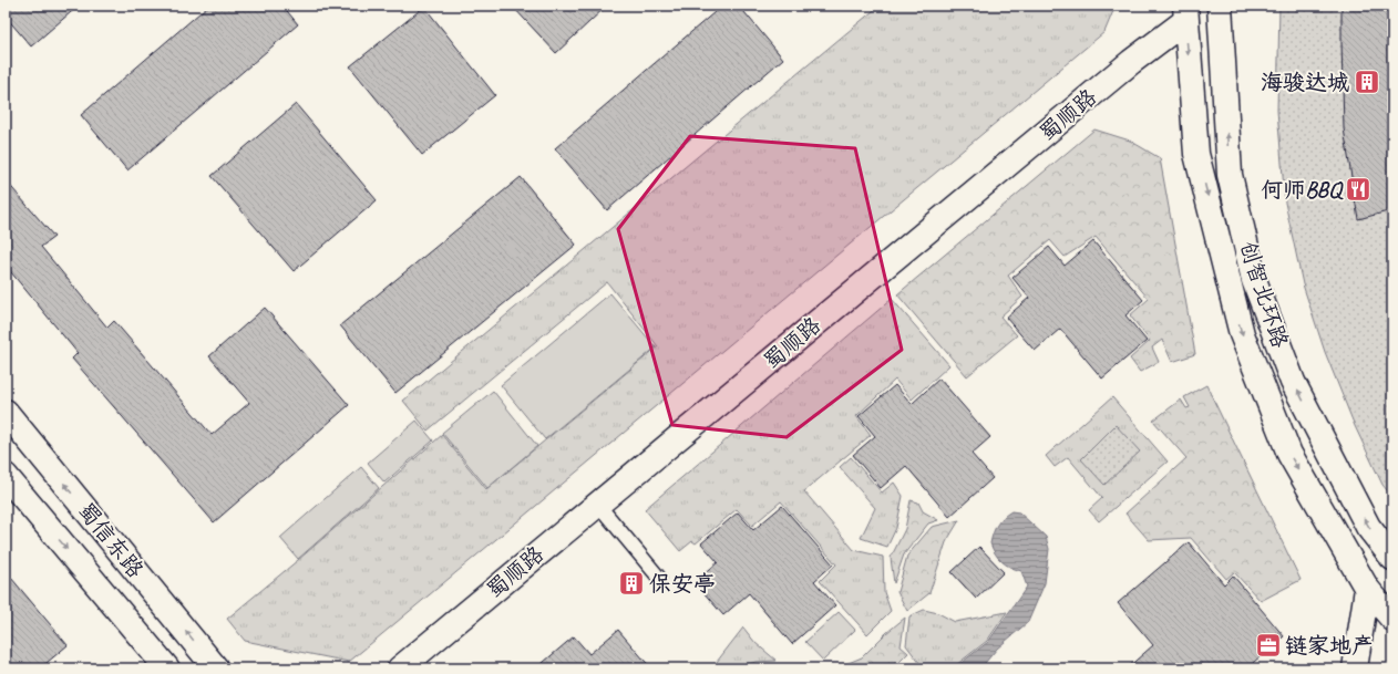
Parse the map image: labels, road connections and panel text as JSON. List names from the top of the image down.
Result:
{
  "streets": {
    "main road": ["蜀顺路", "创智北环路", "蜀信东路"]
  },
  "places": {
    "building": ["海骏达城", "保安亭"],
    "restaurant": ["何师BBQ"],
    "office": ["链家地产"]
  }
}
